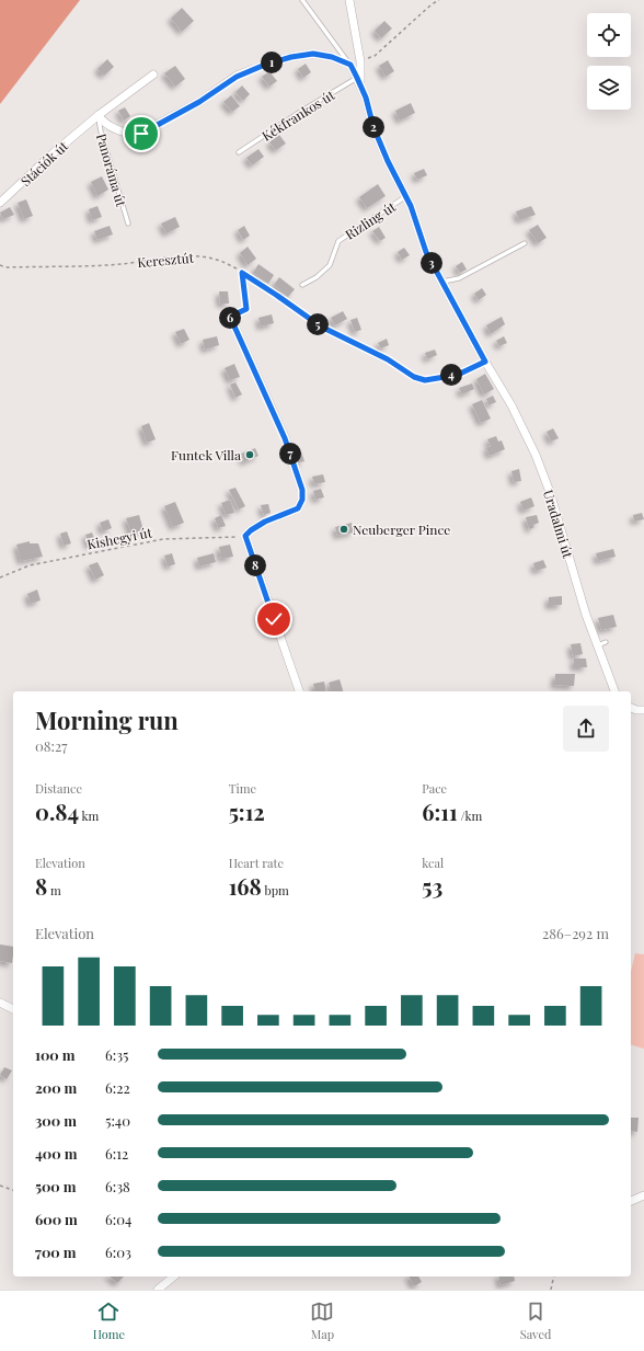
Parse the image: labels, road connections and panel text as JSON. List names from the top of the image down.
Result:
{
  "streets": {
    "street": ["Stációk út", "Uradalmi út"],
    "lane": ["Kékfrankos út", "Panoráma út", "Rizling út"],
    "path": ["Keresztút", "Kishegyi út"]
  },
  "crossings": [
    ["Stációk út", "Panoráma út"],
    ["Keresztút", "Uradalmi út"]
  ],
  "places": ["Funtek Villa", "Neuberger Pince"],
  "page": {
    "pins": [
      "1",
      "2",
      "3",
      "6",
      "5",
      "4",
      "7",
      "8"
    ],
    "heading": ["Morning run", "08:27"],
    "stats": [
      ["Distance", "0.84 km"],
      ["Time", "5:12"],
      ["Pace", "6:11 /km"],
      ["Elevation", "8 m"],
      ["Heart rate", "168 bpm"],
      ["kcal", "53"]
    ],
    "chart": ["Elevation", "286–292 m"],
    "list": [
      {
        "name": "100 m",
        "note": "6:35"
      },
      {
        "name": "200 m",
        "note": "6:22"
      },
      {
        "name": "300 m",
        "note": "5:40"
      },
      {
        "name": "400 m",
        "note": "6:12"
      },
      {
        "name": "500 m",
        "note": "6:38"
      },
      {
        "name": "600 m",
        "note": "6:04"
      },
      {
        "name": "700 m",
        "note": "6:03"
      }
    ],
    "tabs": ["Home", "Map", "Saved"]
  }
}
